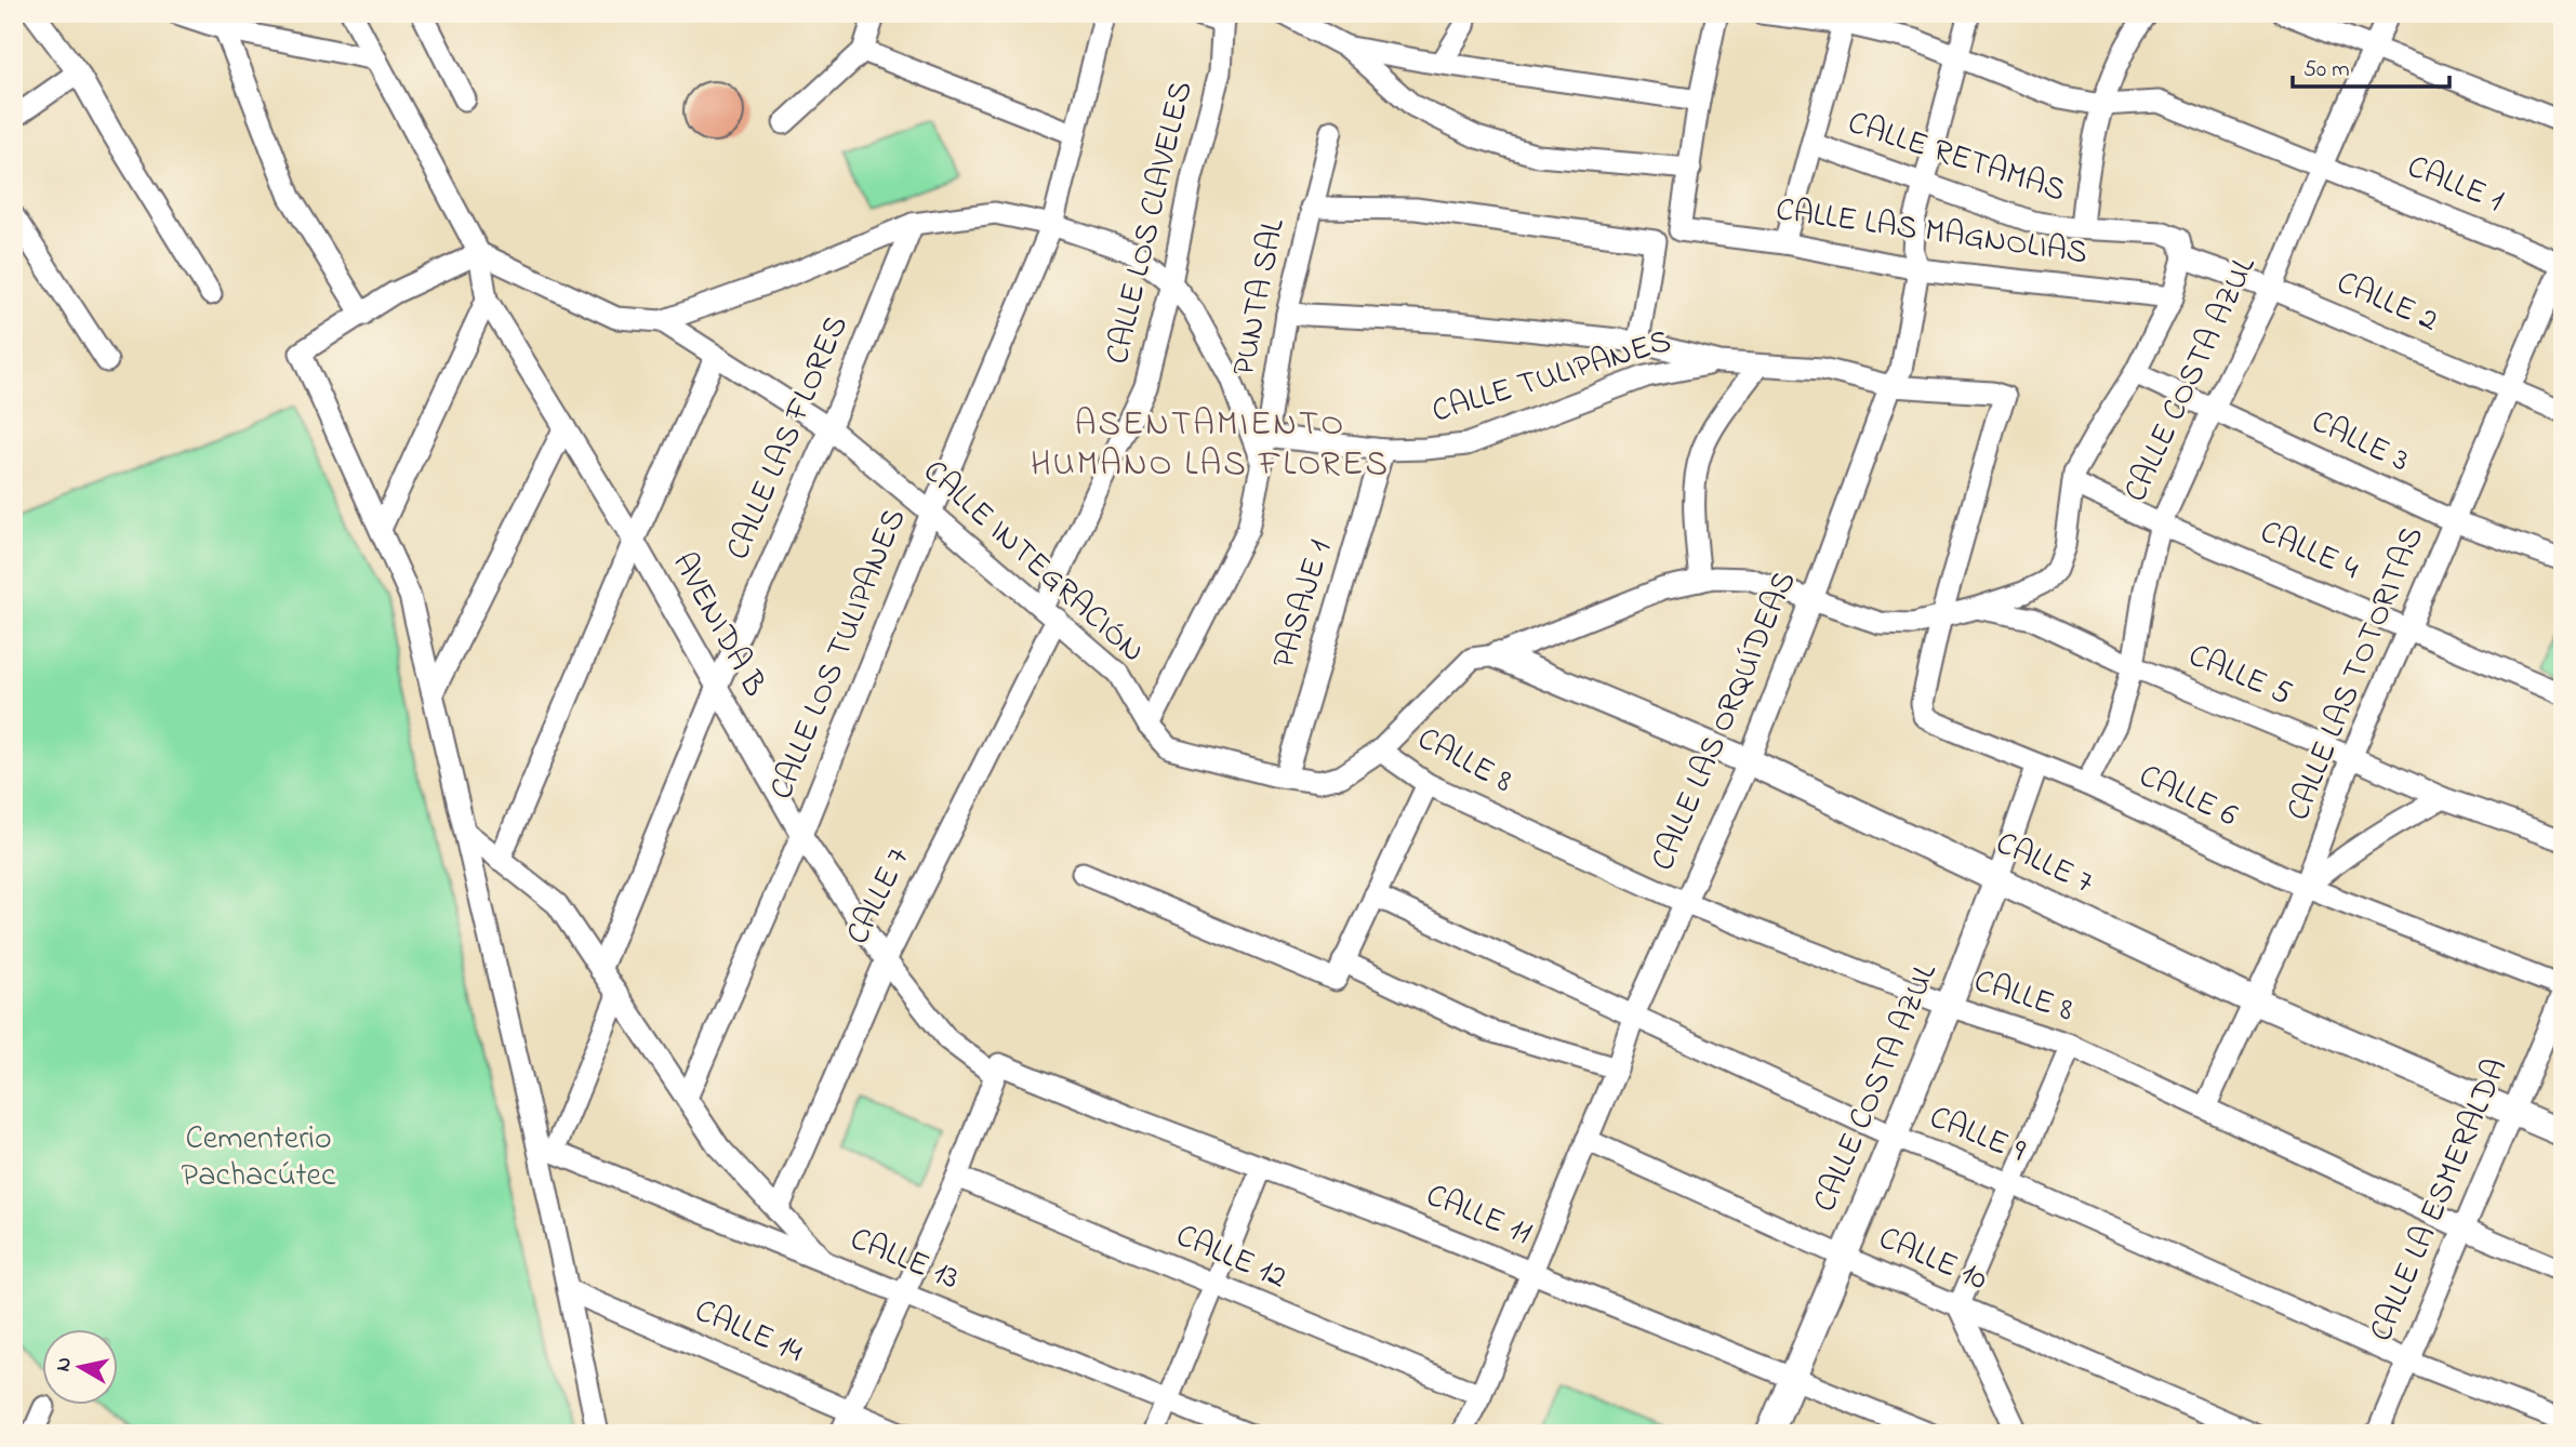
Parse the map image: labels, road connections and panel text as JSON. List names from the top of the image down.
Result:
{
  "streets": {
    "street": [
      "CALLE RETAMAS",
      "CALLE 1",
      "CALLE LOS CLAVELES",
      "CALLE LAS MAGNOLIAS",
      "PUNTA SAL",
      "CALLE 2",
      "CALLE TULIPANES",
      "CALLE COSTA AZUL",
      "CALLE LAS FLORES",
      "CALLE 3",
      "CALLE 4",
      "CALLE INTEGRACIÓN",
      "PASAJE 1",
      "AVENIDA B",
      "CALLE LOS TULIPANES",
      "CALLE LAS TOTORITAS",
      "CALLE 5",
      "CALLE LAS ORQUÍDEAS",
      "CALLE 8",
      "CALLE 6",
      "CALLE 7",
      "CALLE 9",
      "CALLE LA ESMERALDA",
      "CALLE 11",
      "CALLE 12",
      "CALLE 13",
      "CALLE 10",
      "CALLE 14"
    ]
  },
  "crossings": [
    ["CALLE RETAMAS", "CALLE 2"],
    ["CALLE RETAMAS", "CALLE INTEGRACIÓN"],
    ["CALLE RETAMAS", "CALLE LAS ORQUÍDEAS"],
    ["CALLE 1", "CALLE COSTA AZUL"],
    ["CALLE 1", "CALLE LAS TOTORITAS"],
    ["CALLE 1", "CALLE LAS ORQUÍDEAS"],
    ["CALLE LOS CLAVELES", "CALLE INTEGRACIÓN"],
    ["CALLE LOS CLAVELES", "CALLE 7"],
    ["CALLE LAS MAGNOLIAS", "CALLE INTEGRACIÓN"],
    ["CALLE LAS MAGNOLIAS", "CALLE LAS ORQUÍDEAS"],
    ["PUNTA SAL", "CALLE TULIPANES"],
    ["PUNTA SAL", "CALLE INTEGRACIÓN"],
    ["CALLE 2", "CALLE COSTA AZUL"],
    ["CALLE 2", "CALLE INTEGRACIÓN"],
    ["CALLE 2", "CALLE LAS TOTORITAS"],
    ["CALLE TULIPANES", "CALLE INTEGRACIÓN"],
    ["CALLE TULIPANES", "PASAJE 1"],
    ["CALLE TULIPANES", "CALLE LAS ORQUÍDEAS"],
    ["CALLE TULIPANES", "CALLE 6"],
    ["CALLE COSTA AZUL", "CALLE 3"],
    ["CALLE COSTA AZUL", "CALLE 4"],
    ["CALLE COSTA AZUL", "CALLE 5"],
    ["CALLE COSTA AZUL", "CALLE 8"],
    ["CALLE COSTA AZUL", "CALLE 6"],
    ["CALLE COSTA AZUL", "CALLE 7"],
    ["CALLE COSTA AZUL", "CALLE 9"],
    ["CALLE COSTA AZUL", "CALLE 11"],
    ["CALLE COSTA AZUL", "CALLE 10"],
    ["CALLE LAS FLORES", "CALLE INTEGRACIÓN"],
    ["CALLE LAS FLORES", "AVENIDA B"],
    ["CALLE 3", "CALLE INTEGRACIÓN"],
    ["CALLE 3", "CALLE LAS TOTORITAS"],
    ["CALLE 4", "CALLE INTEGRACIÓN"],
    ["CALLE 4", "CALLE LAS TOTORITAS"],
    ["CALLE INTEGRACIÓN", "PASAJE 1"],
    ["CALLE INTEGRACIÓN", "AVENIDA B"],
    ["CALLE INTEGRACIÓN", "CALLE LOS TULIPANES"],
    ["CALLE INTEGRACIÓN", "CALLE 5"],
    ["CALLE INTEGRACIÓN", "CALLE LAS ORQUÍDEAS"],
    ["CALLE INTEGRACIÓN", "CALLE 8"],
    ["CALLE INTEGRACIÓN", "CALLE 6"],
    ["CALLE INTEGRACIÓN", "CALLE 7"],
    ["AVENIDA B", "CALLE LOS TULIPANES"],
    ["AVENIDA B", "CALLE 7"],
    ["AVENIDA B", "CALLE 11"],
    ["CALLE LAS TOTORITAS", "CALLE 5"],
    ["CALLE LAS TOTORITAS", "CALLE 8"],
    ["CALLE LAS TOTORITAS", "CALLE 6"],
    ["CALLE LAS TOTORITAS", "CALLE 7"],
    ["CALLE LAS ORQUÍDEAS", "CALLE 8"],
    ["CALLE LAS ORQUÍDEAS", "CALLE 7"],
    ["CALLE LAS ORQUÍDEAS", "CALLE 9"],
    ["CALLE LAS ORQUÍDEAS", "CALLE 11"],
    ["CALLE LAS ORQUÍDEAS", "CALLE 12"],
    ["CALLE LAS ORQUÍDEAS", "CALLE 10"],
    ["CALLE 8", "CALLE LA ESMERALDA"],
    ["CALLE 6", "CALLE LA ESMERALDA"],
    ["CALLE 7", "CALLE LA ESMERALDA"],
    ["CALLE 9", "CALLE LA ESMERALDA"]
  ],
  "districts": ["ASENTAMIENTO HUMANO LAS FLORES"],
  "parks": ["Cementerio Pachacútec"],
  "scale_bar": "50 m",
  "north": "left"
}
